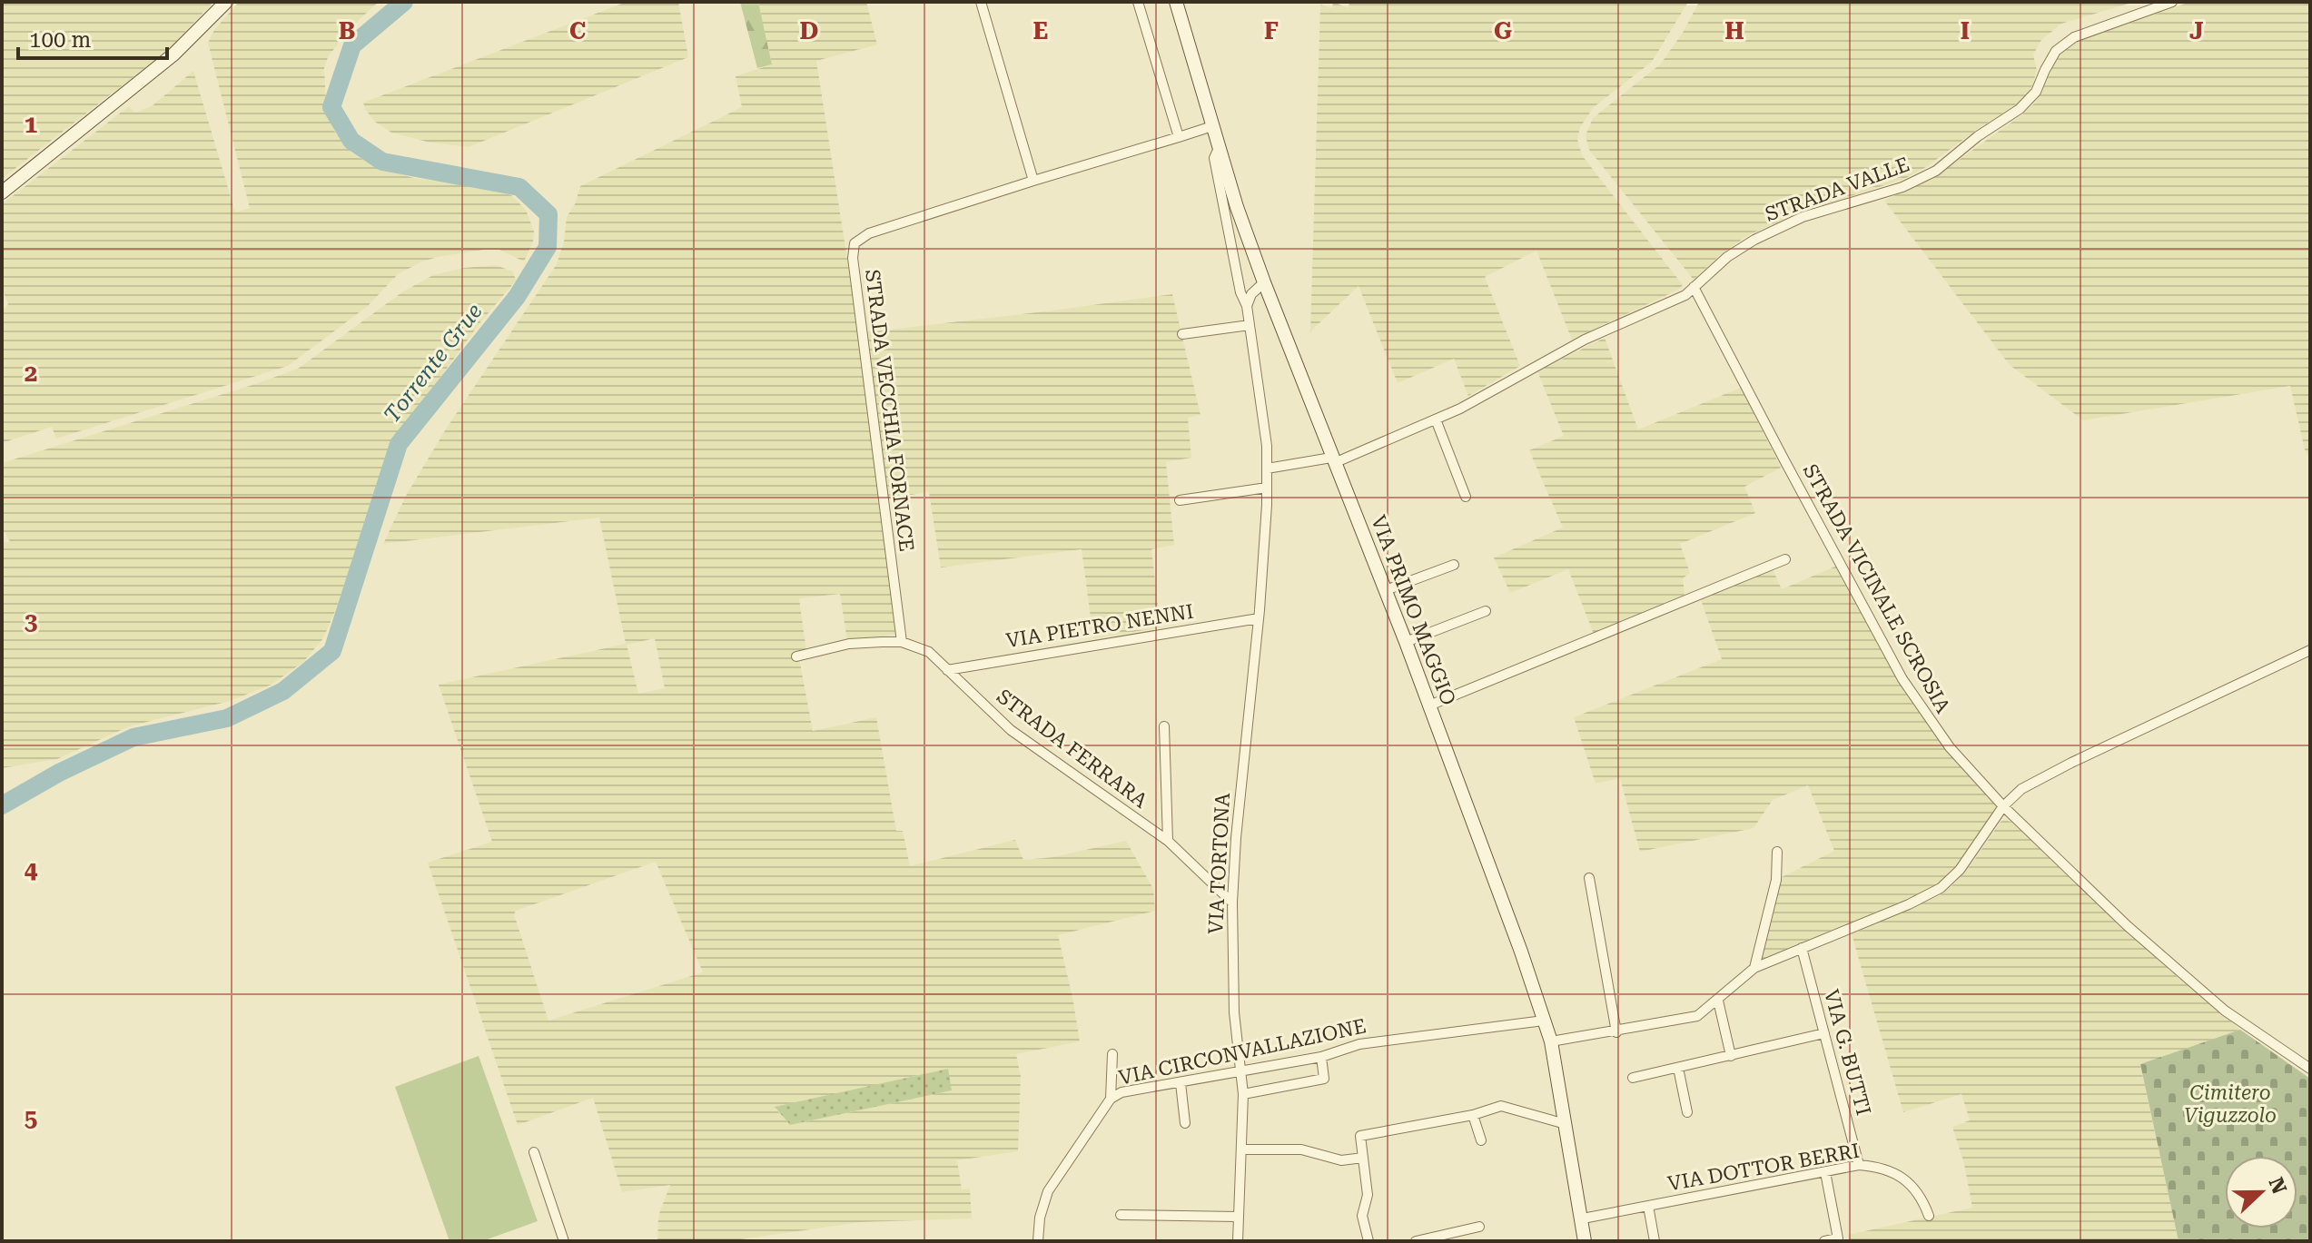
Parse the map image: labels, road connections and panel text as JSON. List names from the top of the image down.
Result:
{
  "streets": {
    "main road": ["VIA PRIMO MAGGIO"],
    "street": [
      "STRADA VALLE",
      "STRADA VECCHIA FORNACE",
      "STRADA VICINALE SCROSIA",
      "VIA PIETRO NENNI",
      "STRADA FERRARA",
      "VIA TORTONA",
      "VIA CIRCONVALLAZIONE",
      "VIA G. BUTTI",
      "VIA DOTTOR BERRI"
    ]
  },
  "crossings": [
    ["STRADA VALLE", "STRADA VICINALE SCROSIA"],
    ["STRADA VALLE", "VIA PRIMO MAGGIO"],
    ["STRADA VALLE", "VIA TORTONA"],
    ["STRADA VECCHIA FORNACE", "VIA PRIMO MAGGIO"],
    ["STRADA VECCHIA FORNACE", "STRADA FERRARA"],
    ["VIA PRIMO MAGGIO", "VIA TORTONA"],
    ["VIA PRIMO MAGGIO", "VIA CIRCONVALLAZIONE"],
    ["VIA PRIMO MAGGIO", "VIA DOTTOR BERRI"],
    ["VIA PIETRO NENNI", "STRADA FERRARA"],
    ["VIA PIETRO NENNI", "VIA TORTONA"],
    ["STRADA FERRARA", "VIA TORTONA"],
    ["VIA TORTONA", "VIA CIRCONVALLAZIONE"],
    ["VIA G. BUTTI", "VIA DOTTOR BERRI"]
  ],
  "water": ["Torrente Grue"],
  "parks": ["Cimitero Viguzzolo"],
  "scale_bar": "100 m",
  "north": "right",
  "grid": {
    "columns": [
      "B",
      "C",
      "D",
      "E",
      "F",
      "G",
      "H",
      "I",
      "J"
    ],
    "rows": [
      "1",
      "2",
      "3",
      "4",
      "5"
    ]
  }
}
